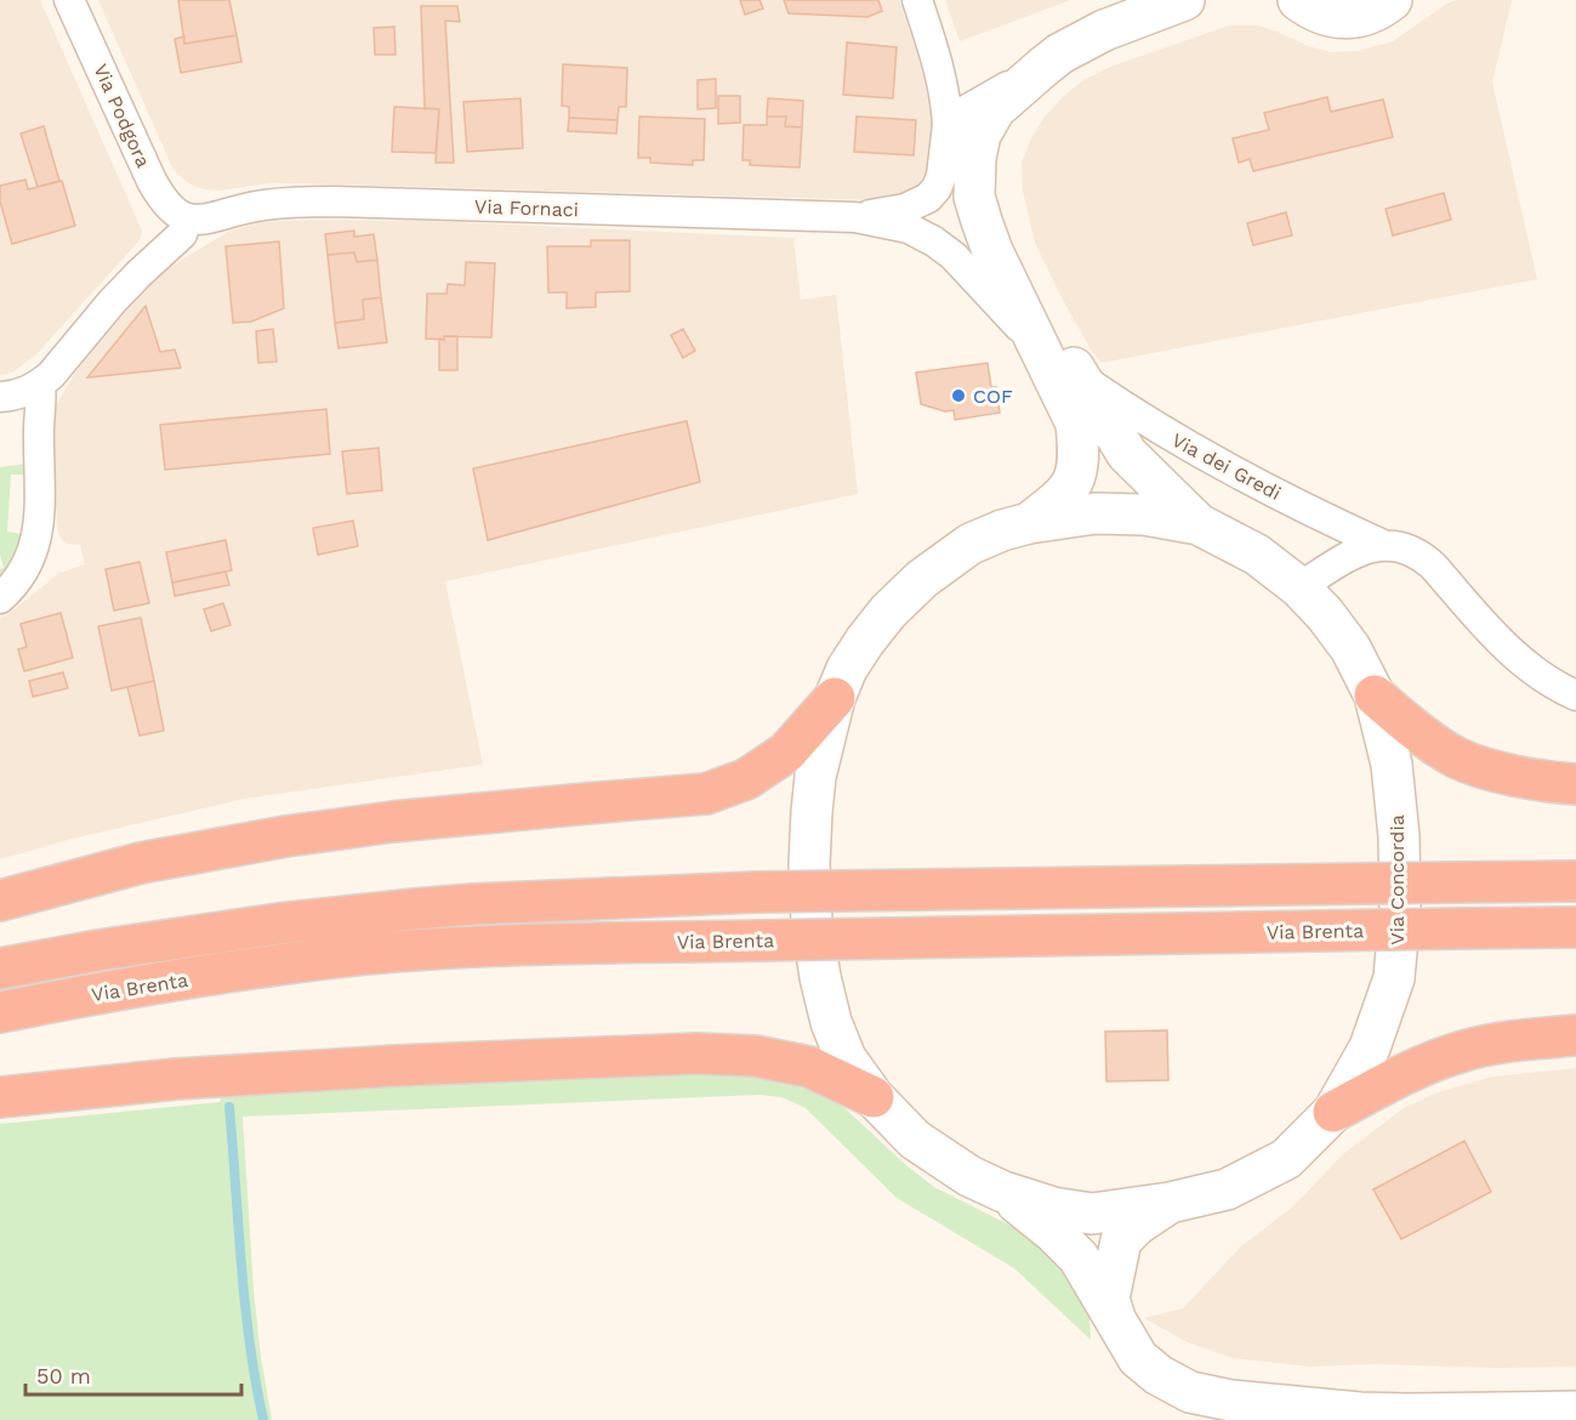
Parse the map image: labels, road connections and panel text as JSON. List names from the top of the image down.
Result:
{
  "streets": {
    "highway": ["Via Brenta"],
    "street": [
      "Via Podgora",
      "Via Fornaci",
      "Via dei Gredi",
      "Via Concordia"
    ]
  },
  "crossings": [
    ["Via Podgora", "Via Fornaci"]
  ],
  "places": ["COF"],
  "scale_bar": "50 m"
}
